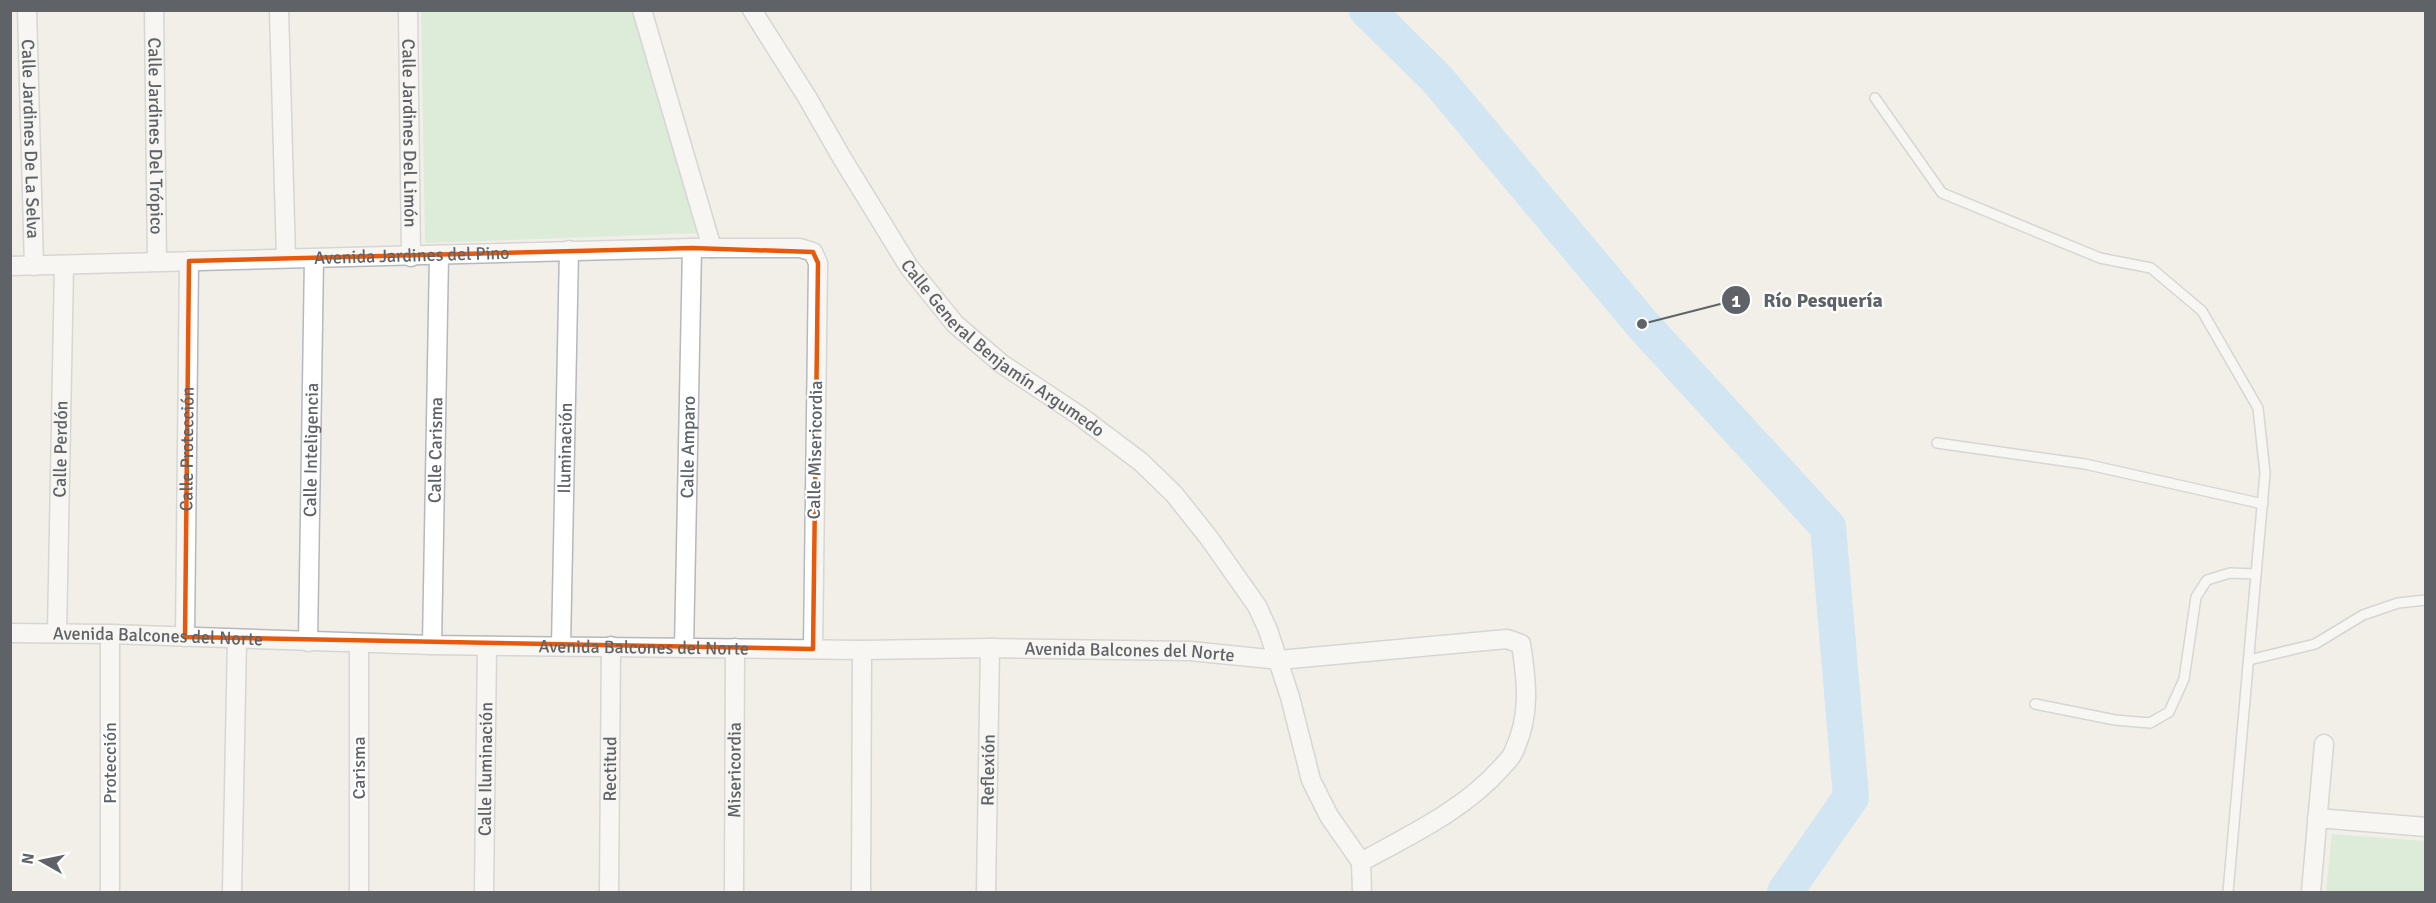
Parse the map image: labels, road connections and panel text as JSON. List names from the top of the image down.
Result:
{
  "streets": {
    "street": [
      "Calle Jardines Del Limón",
      "Calle Jardines Del Trópico",
      "Calle Jardines De La Selva",
      "Avenida Jardines del Pino",
      "Calle General Benjamín Argumedo",
      "Iluminación",
      "Calle Amparo",
      "Calle Perdón",
      "Calle Protección",
      "Calle Inteligencia",
      "Calle Carisma",
      "Calle Misericordia",
      "Avenida Balcones del Norte",
      "Protección",
      "Carisma",
      "Calle Iluminación",
      "Rectitud",
      "Misericordia",
      "Reflexión"
    ]
  },
  "crossings": [
    ["Calle Jardines Del Limón", "Avenida Jardines del Pino"],
    ["Calle Jardines Del Trópico", "Avenida Jardines del Pino"],
    ["Calle Jardines De La Selva", "Avenida Jardines del Pino"],
    ["Avenida Jardines del Pino", "Iluminación"],
    ["Avenida Jardines del Pino", "Calle Amparo"],
    ["Avenida Jardines del Pino", "Calle Perdón"],
    ["Avenida Jardines del Pino", "Calle Protección"],
    ["Avenida Jardines del Pino", "Calle Inteligencia"],
    ["Avenida Jardines del Pino", "Calle Carisma"],
    ["Avenida Jardines del Pino", "Calle Misericordia"],
    ["Calle General Benjamín Argumedo", "Avenida Balcones del Norte"],
    ["Iluminación", "Avenida Balcones del Norte"],
    ["Calle Amparo", "Avenida Balcones del Norte"],
    ["Calle Perdón", "Avenida Balcones del Norte"],
    ["Calle Protección", "Avenida Balcones del Norte"],
    ["Calle Inteligencia", "Avenida Balcones del Norte"],
    ["Calle Carisma", "Avenida Balcones del Norte"],
    ["Calle Misericordia", "Avenida Balcones del Norte"],
    ["Avenida Balcones del Norte", "Protección"],
    ["Avenida Balcones del Norte", "Carisma"],
    ["Avenida Balcones del Norte", "Calle Iluminación"],
    ["Avenida Balcones del Norte", "Rectitud"],
    ["Avenida Balcones del Norte", "Misericordia"],
    ["Avenida Balcones del Norte", "Reflexión"]
  ],
  "places": ["Río Pesquería"],
  "north": "left"
}
